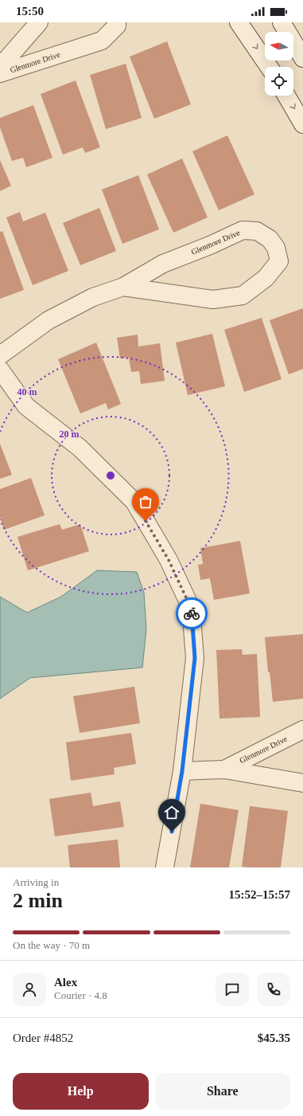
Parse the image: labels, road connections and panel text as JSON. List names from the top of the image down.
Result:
{
  "streets": {
    "street": ["Glenmore Drive"]
  },
  "north": "left",
  "page": {
    "status": "15:50",
    "heading": ["2 min", "Arriving in", "15:52–15:57"],
    "panel": [
      "Alex",
      "Courier · 4.8",
      "Order #4852",
      "$45.35"
    ],
    "bar": "On the way · 70 m",
    "buttons": ["Help", "Share"]
  },
  "rings": ["40 m", "20 m"]
}
